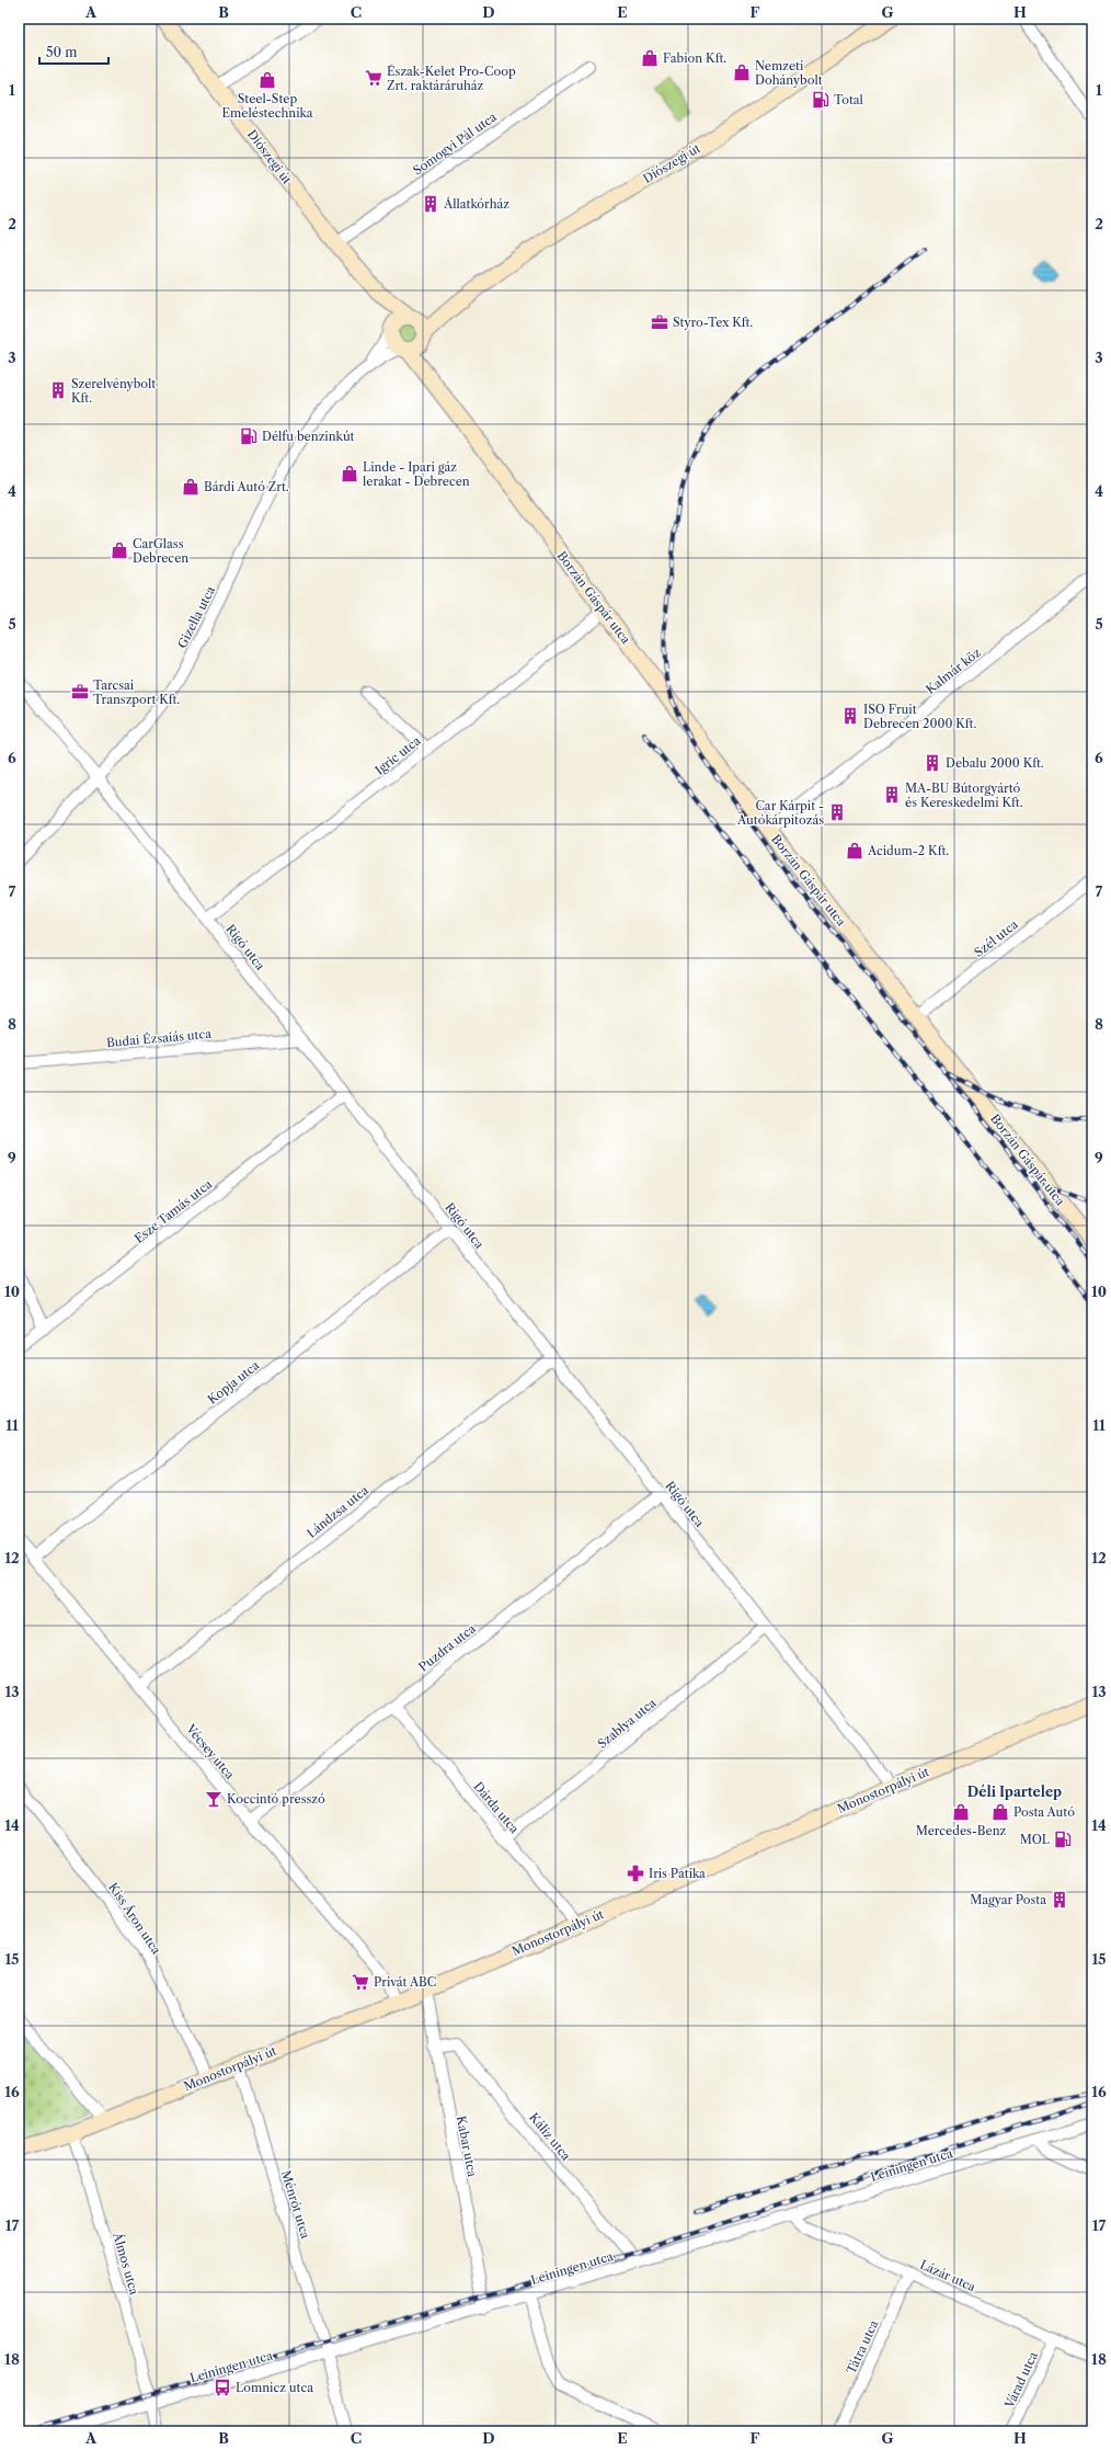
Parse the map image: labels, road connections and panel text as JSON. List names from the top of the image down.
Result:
{
  "streets": {
    "street": [
      "Somogyi Pál utca",
      "Diószegi út",
      "Borzán Gáspár utca",
      "Gizella utca",
      "Kalmár köz",
      "Igric utca",
      "Szél utca",
      "Rigó utca",
      "Budai Ézsaiás utca",
      "Esze Tamás utca",
      "Kopja utca",
      "Lándzsa utca",
      "Puzdra utca",
      "Szablya utca",
      "Vécsey utca",
      "Monostorpályi út",
      "Dárda utca",
      "Kiss Áron utca",
      "Káliz utca",
      "Kabar utca",
      "Leiningen utca",
      "Ménrót utca",
      "Álmos utca",
      "Lázár utca",
      "Tátra utca",
      "Várad utca"
    ]
  },
  "crossings": [
    ["Somogyi Pál utca", "Diószegi út"],
    ["Diószegi út", "Borzán Gáspár utca"],
    ["Diószegi út", "Gizella utca"],
    ["Borzán Gáspár utca", "Gizella utca"],
    ["Borzán Gáspár utca", "Kalmár köz"],
    ["Borzán Gáspár utca", "Igric utca"],
    ["Borzán Gáspár utca", "Szél utca"],
    ["Gizella utca", "Rigó utca"],
    ["Igric utca", "Rigó utca"],
    ["Rigó utca", "Budai Ézsaiás utca"],
    ["Rigó utca", "Esze Tamás utca"],
    ["Rigó utca", "Kopja utca"],
    ["Rigó utca", "Lándzsa utca"],
    ["Rigó utca", "Puzdra utca"],
    ["Rigó utca", "Szablya utca"],
    ["Rigó utca", "Monostorpályi út"],
    ["Kopja utca", "Vécsey utca"],
    ["Lándzsa utca", "Vécsey utca"],
    ["Puzdra utca", "Vécsey utca"],
    ["Puzdra utca", "Dárda utca"],
    ["Szablya utca", "Dárda utca"],
    ["Vécsey utca", "Monostorpályi út"],
    ["Monostorpályi út", "Dárda utca"],
    ["Monostorpályi út", "Kiss Áron utca"],
    ["Monostorpályi út", "Kabar utca"],
    ["Monostorpályi út", "Ménrót utca"],
    ["Monostorpályi út", "Álmos utca"],
    ["Káliz utca", "Kabar utca"],
    ["Káliz utca", "Leiningen utca"],
    ["Kabar utca", "Leiningen utca"],
    ["Leiningen utca", "Ménrót utca"],
    ["Leiningen utca", "Álmos utca"],
    ["Leiningen utca", "Lázár utca"],
    ["Lázár utca", "Tátra utca"],
    ["Lázár utca", "Várad utca"]
  ],
  "districts": ["Déli Ipartelep"],
  "places": {
    "shop": [
      "Fabion Kft.",
      "Nemzeti Dohánybolt",
      "Steel-Step Emeléstechnika",
      "Linde - Ipari gáz lerakat - Debrecen",
      "Bárdi Autó Zrt.",
      "CarGlass Debrecen",
      "Acidum-2 Kft.",
      "Mercedes-Benz",
      "Posta Autó"
    ],
    "supermarket": ["Észak-Kelet Pro-Coop Zrt. raktáráruház", "Privát ABC"],
    "fuel station": ["Total", "Délfu benzinkút", "MOL"],
    "building": [
      "Állatkórház",
      "Szerelvénybolt Kft.",
      "ISO Fruit Debrecen 2000 Kft.",
      "Debalu 2000 Kft.",
      "MA-BU Bútorgyártó és Kereskedelmi Kft.",
      "Car Kárpit - Autókárpitozás",
      "Magyar Posta"
    ],
    "office": ["Styro-Tex Kft.", "Tarcsai Transzport Kft."],
    "bar": ["Koccintó presszó"],
    "pharmacy": ["Iris Patika"],
    "bus stop": ["Lomnicz utca"]
  },
  "scale_bar": "50 m",
  "grid": {
    "columns": [
      "A",
      "B",
      "C",
      "D",
      "E",
      "F",
      "G",
      "H"
    ],
    "rows": [
      "1",
      "2",
      "3",
      "4",
      "5",
      "6",
      "7",
      "8",
      "9",
      "10",
      "11",
      "12",
      "13",
      "14",
      "15",
      "16",
      "17",
      "18"
    ]
  }
}
